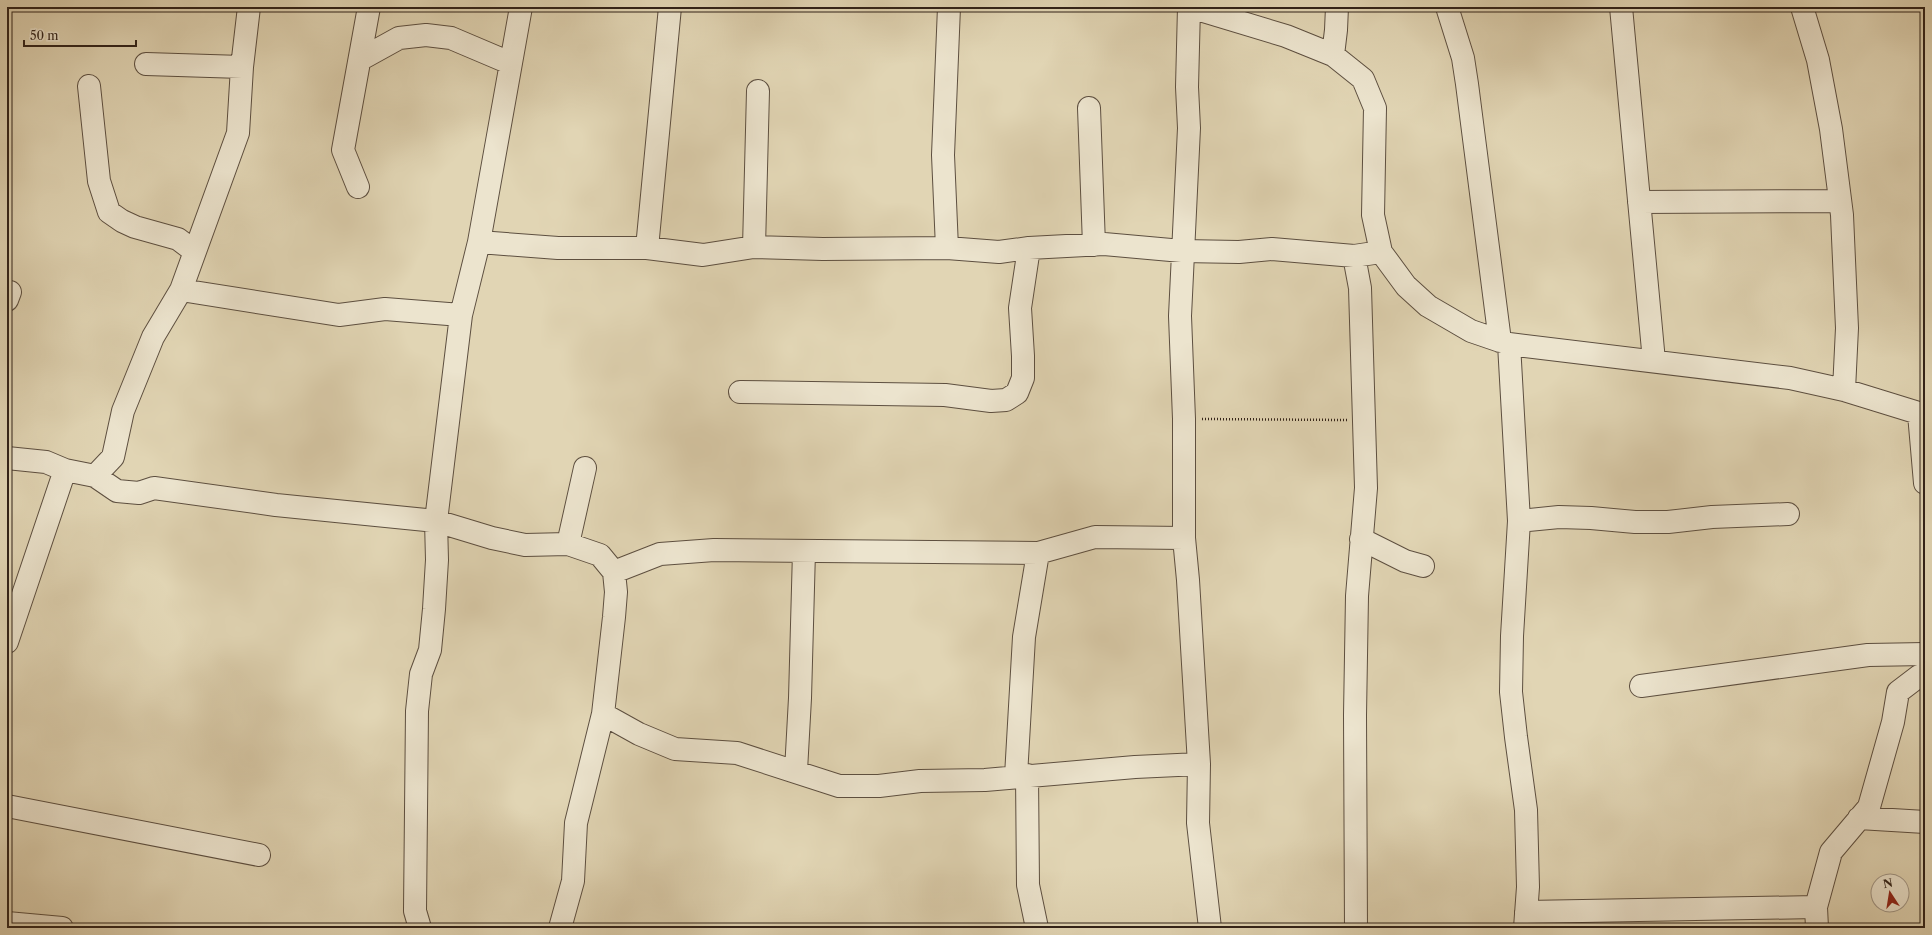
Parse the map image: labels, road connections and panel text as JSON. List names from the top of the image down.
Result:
{
  "scale_bar": "50 m",
  "north": "top"
}
